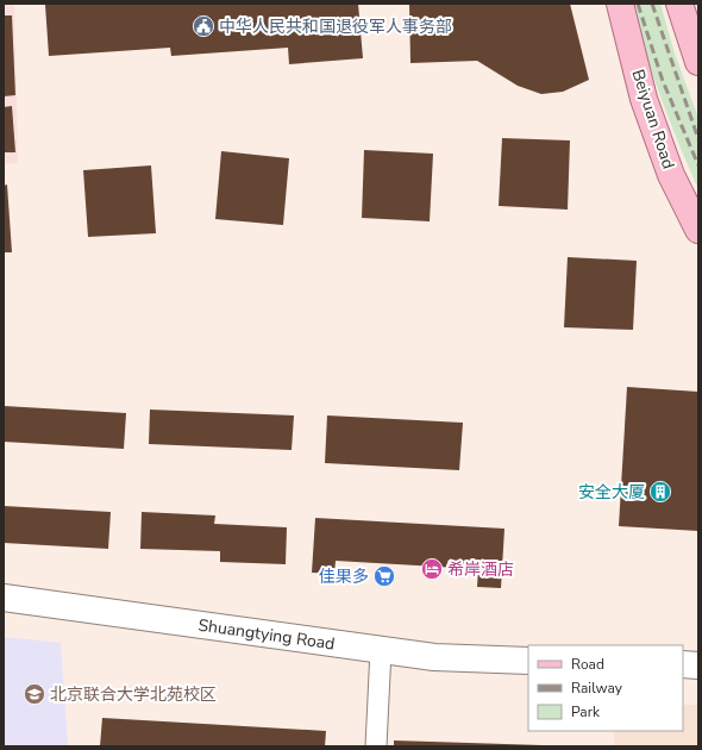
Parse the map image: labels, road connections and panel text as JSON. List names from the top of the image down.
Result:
{
  "streets": {
    "main road": ["Beiyuan Road"],
    "street": ["Shuangtying Road"]
  },
  "places": {
    "public building": ["中华人民共和国退役军人事务部"],
    "building": ["安全大厦"],
    "hotel": ["希岸酒店"],
    "supermarket": ["佳果多"],
    "school or university": ["北京联合大学北苑校区"]
  },
  "legend": ["Road", "Railway", "Park"]
}
